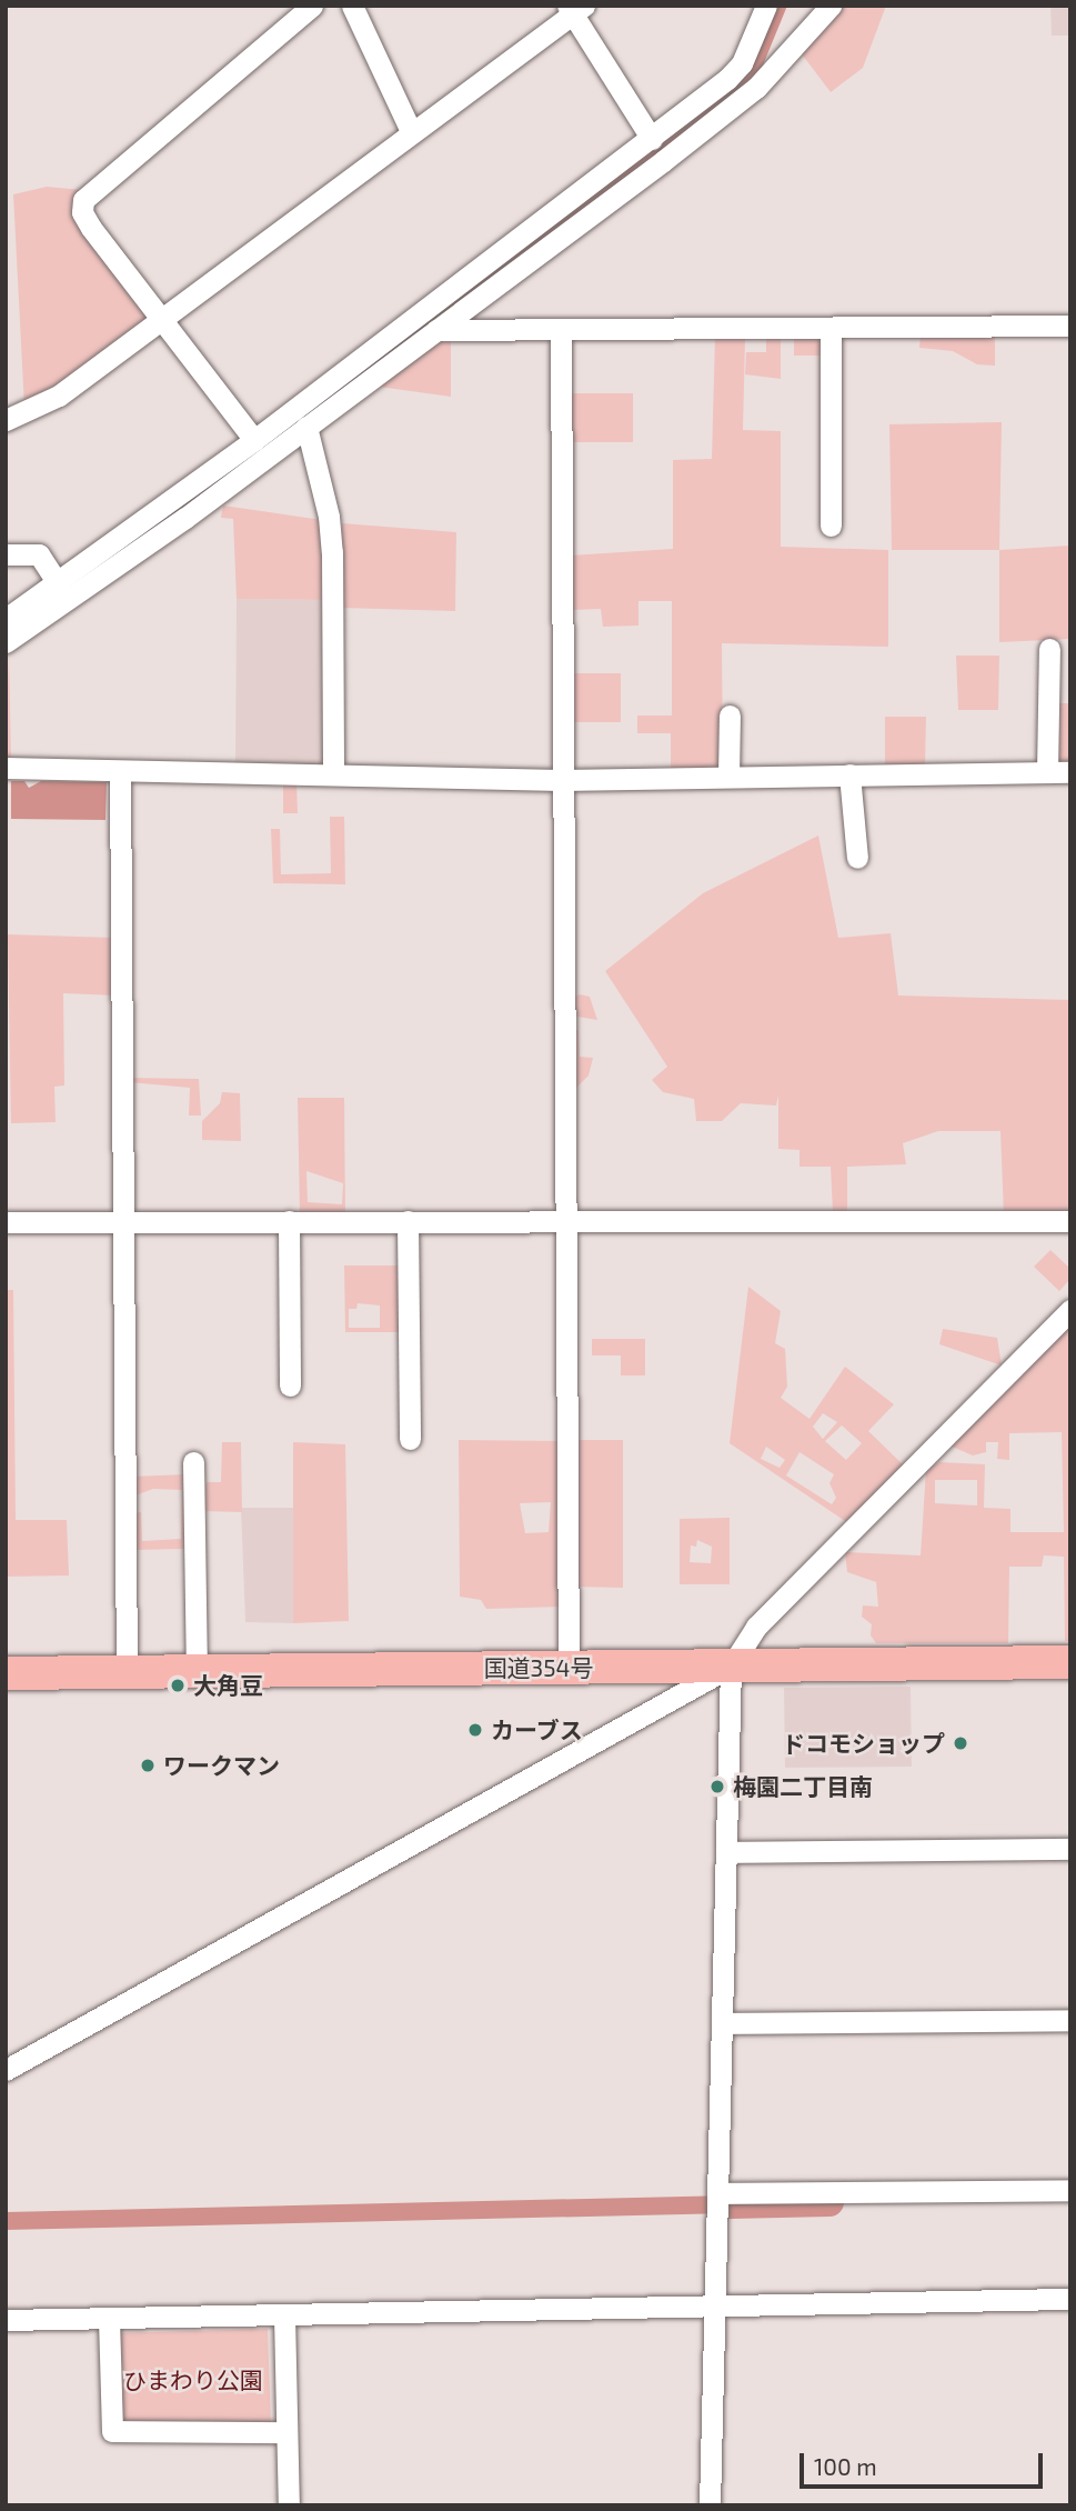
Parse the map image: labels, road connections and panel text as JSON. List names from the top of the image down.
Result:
{
  "streets": {
    "highway": ["国道354号"]
  },
  "parks": ["ひまわり公園"],
  "places": [
    "大角豆",
    "カーブス",
    "ドコモショップ",
    "ワークマン",
    "梅園二丁目南"
  ],
  "scale_bar": "100 m"
}
